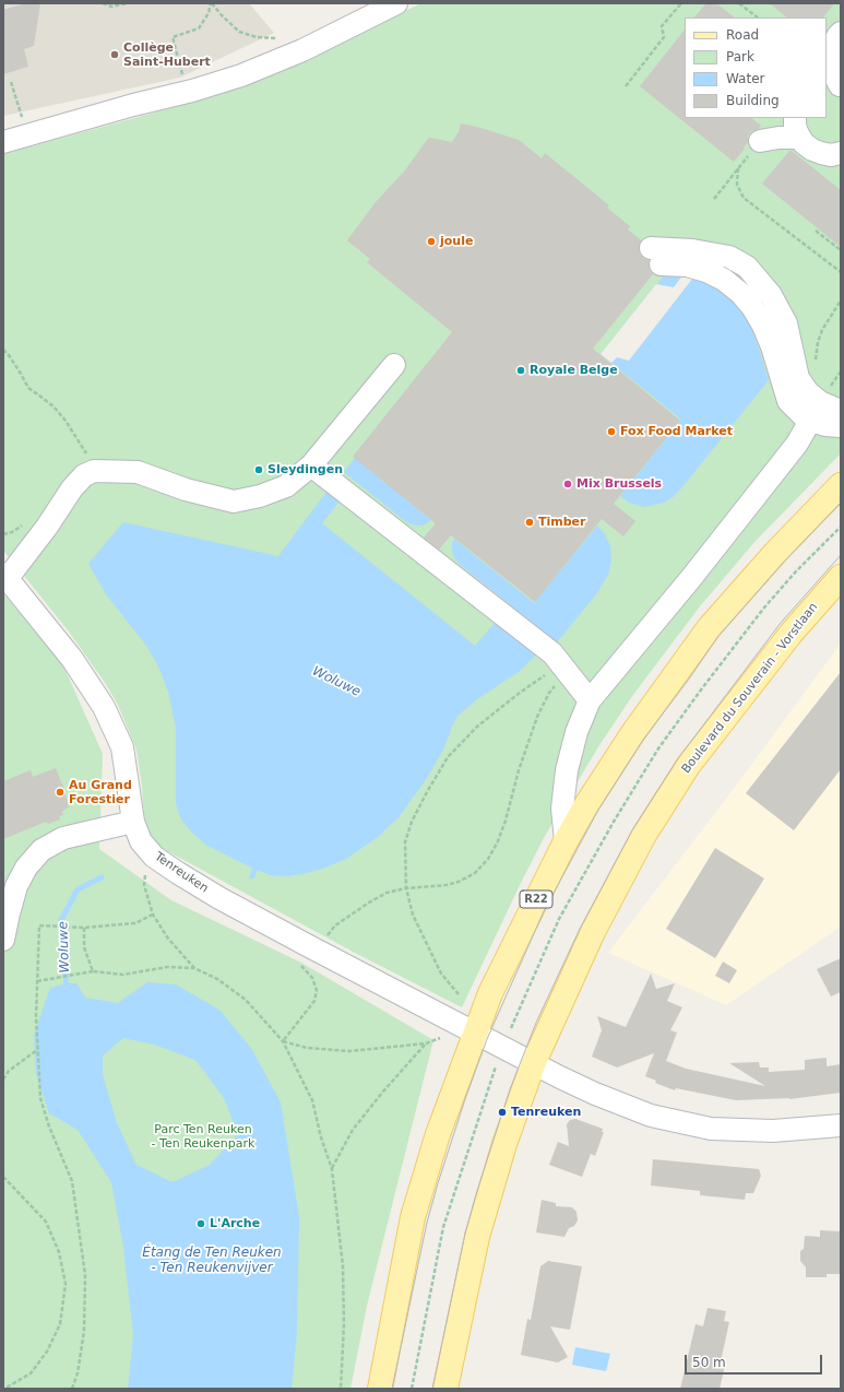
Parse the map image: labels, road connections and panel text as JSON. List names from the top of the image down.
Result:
{
  "streets": {
    "main road": ["Boulevard du Souverain - Vorstlaan", "R22"],
    "street": ["Tenreuken"]
  },
  "crossings": [
    ["Boulevard du Souverain - Vorstlaan", "Tenreuken"],
    ["Tenreuken", "R22"]
  ],
  "water": ["Woluwe", "Étang de Ten Reuken - Ten Reukenvijver"],
  "parks": ["Parc Ten Reuken - Ten Reukenpark"],
  "places": [
    "Collège Saint-Hubert",
    "joule",
    "Royale Belge",
    "Fox Food Market",
    "Sleydingen",
    "Mix Brussels",
    "Timber",
    "Au Grand Forestier",
    "Tenreuken",
    "L'Arche"
  ],
  "legend": [
    "Road",
    "Park",
    "Water",
    "Building"
  ],
  "scale_bar": "50 m"
}
